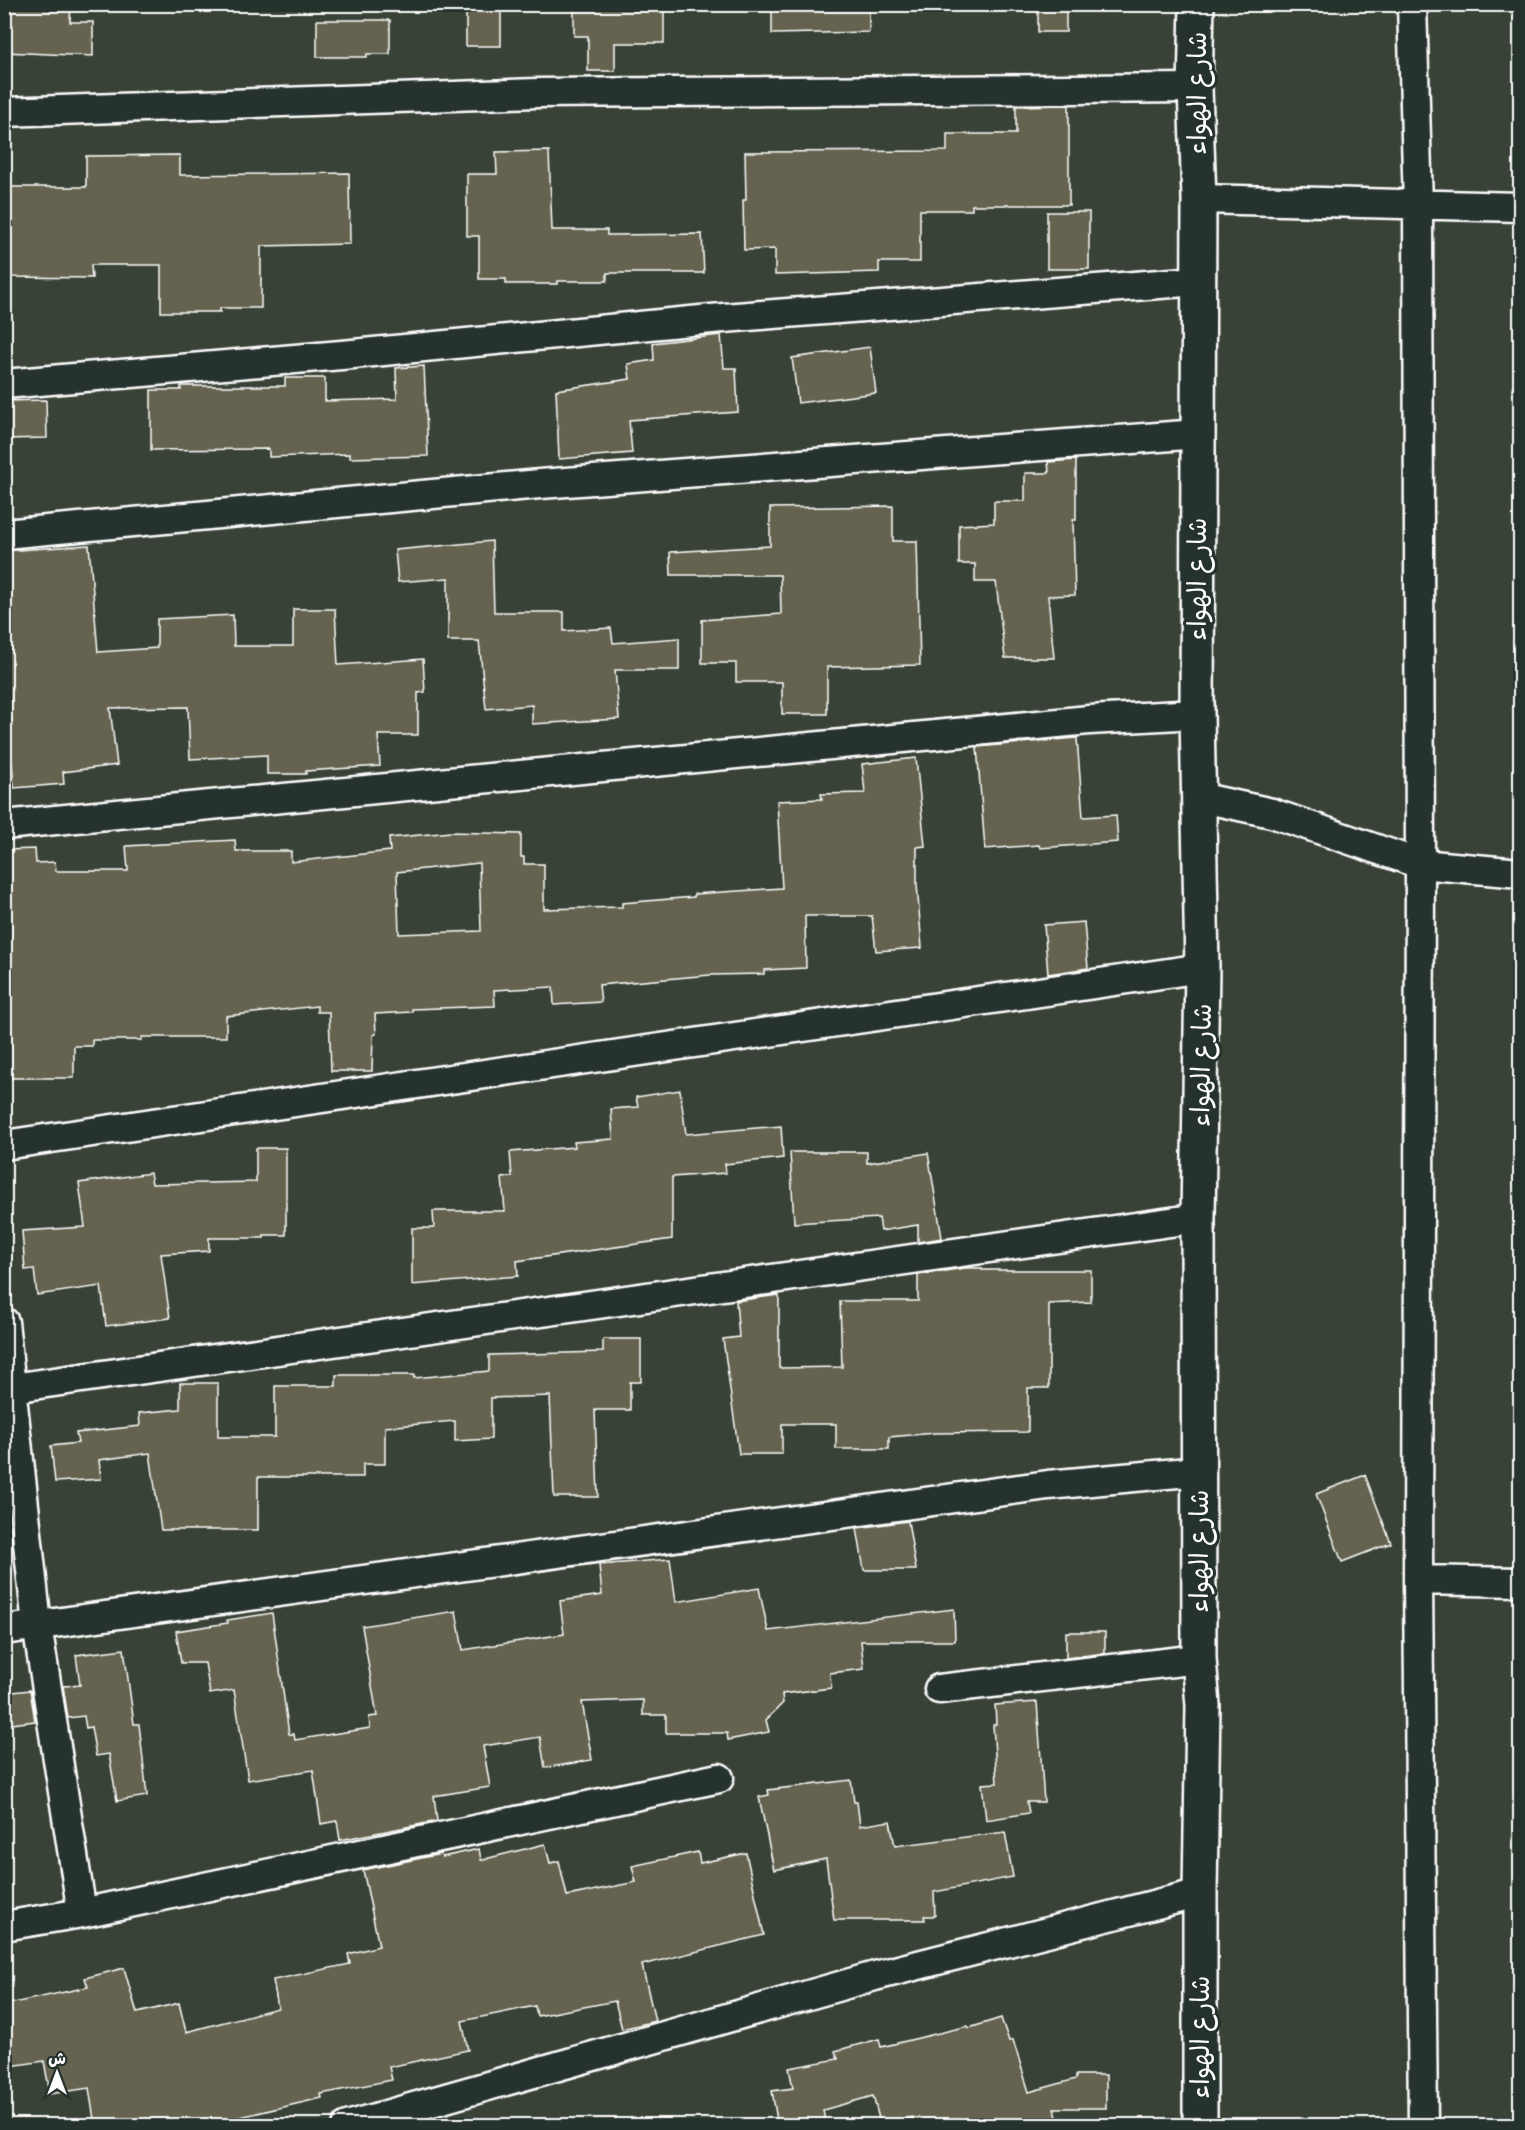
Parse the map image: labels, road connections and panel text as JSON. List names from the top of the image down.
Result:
{
  "streets": {
    "street": ["شارع الهواء"]
  },
  "north": "top"
}
